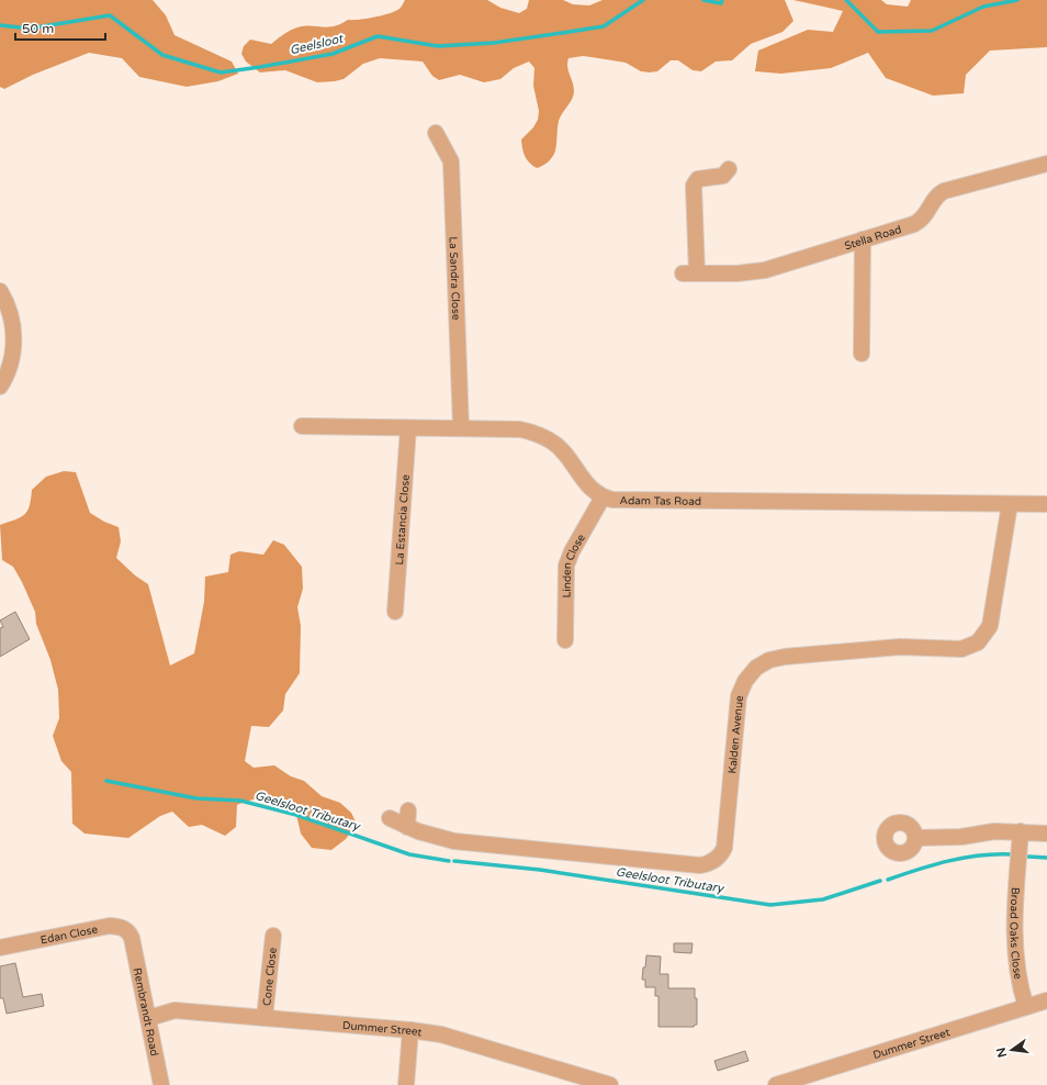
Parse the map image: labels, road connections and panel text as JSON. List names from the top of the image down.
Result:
{
  "streets": {
    "street": [
      "Stella Road",
      "La Sandra Close",
      "Adam Tas Road",
      "La Estancia Close",
      "Linden Close",
      "Kalden Avenue",
      "Broad Oaks Close",
      "Edan Close",
      "Cone Close",
      "Rembrandt Road",
      "Dummer Street"
    ]
  },
  "crossings": [
    ["Adam Tas Road", "Linden Close"],
    ["Adam Tas Road", "Kalden Avenue"],
    ["Broad Oaks Close", "Dummer Street"],
    ["Edan Close", "Rembrandt Road"],
    ["Cone Close", "Dummer Street"],
    ["Rembrandt Road", "Dummer Street"]
  ],
  "water": ["Geelsloot", "Geelsloot Tributary"],
  "scale_bar": "50 m",
  "north": "left"
}
